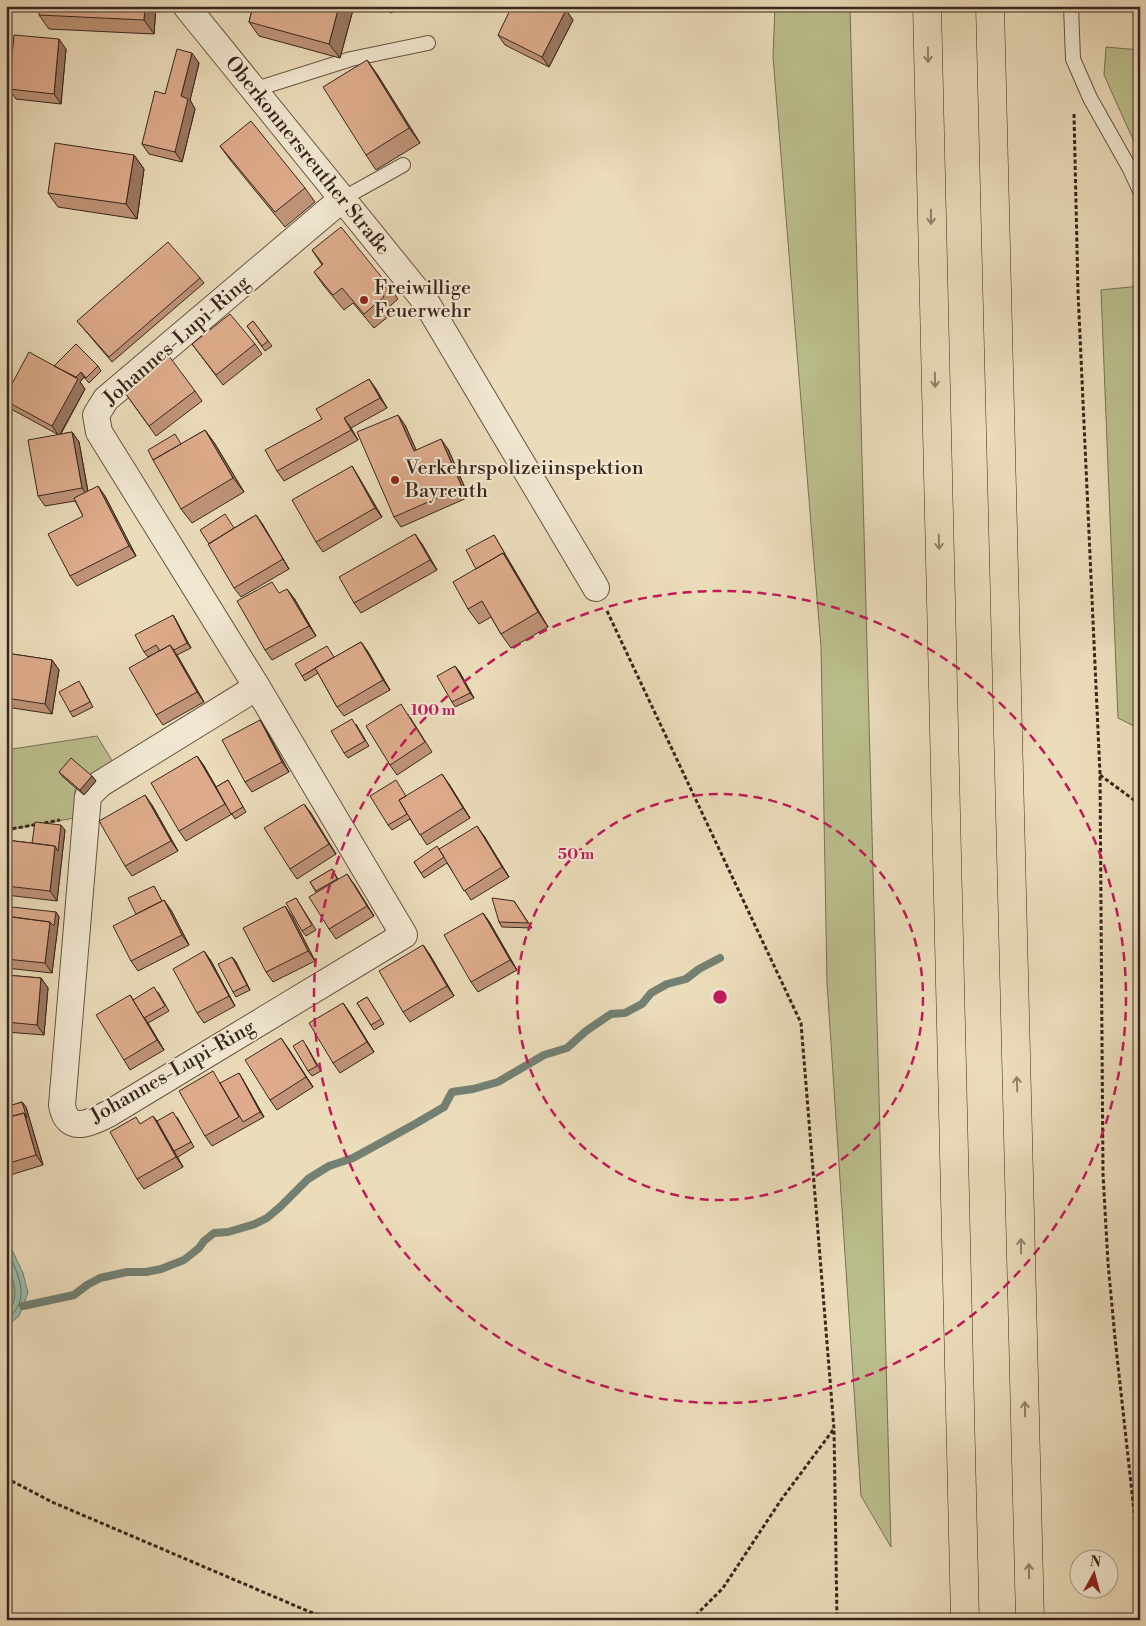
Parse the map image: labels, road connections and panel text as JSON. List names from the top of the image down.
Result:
{
  "streets": {
    "street": ["Oberkonnersreuther Straße", "Johannes-Lupi-Ring"]
  },
  "crossings": [
    ["Oberkonnersreuther Straße", "Johannes-Lupi-Ring"]
  ],
  "places": ["Freiwillige Feuerwehr", "Verkehrspolizeiinspektion Bayreuth"],
  "north": "top",
  "rings": ["100 m", "50 m"]
}
